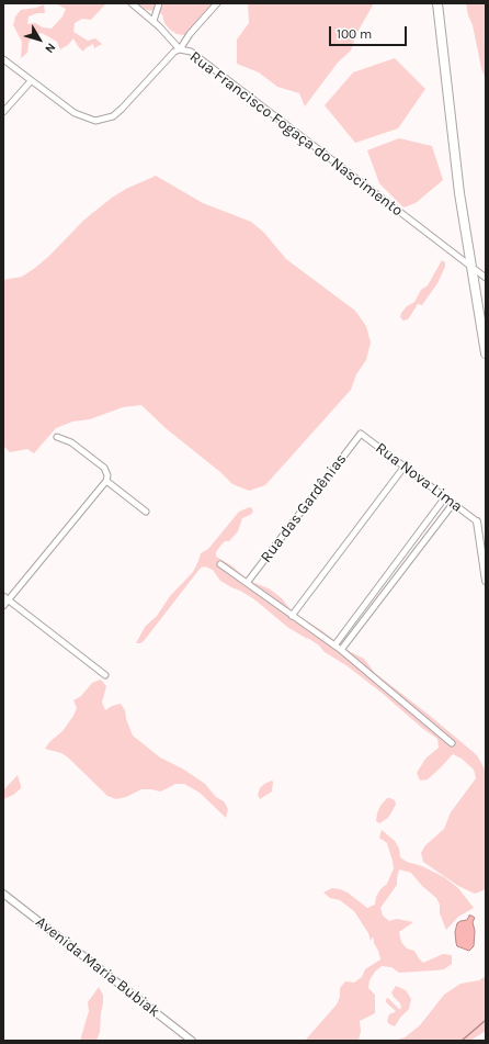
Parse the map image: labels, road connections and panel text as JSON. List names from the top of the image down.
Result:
{
  "streets": {
    "street": [
      "Rua Francisco Fogaça do Nascimento",
      "Rua Nova Lima",
      "Rua das Gardênias",
      "Avenida Maria Bubiak"
    ]
  },
  "crossings": [
    ["Rua Nova Lima", "Rua das Gardênias"]
  ],
  "scale_bar": "100 m",
  "north": "bottom right"
}
